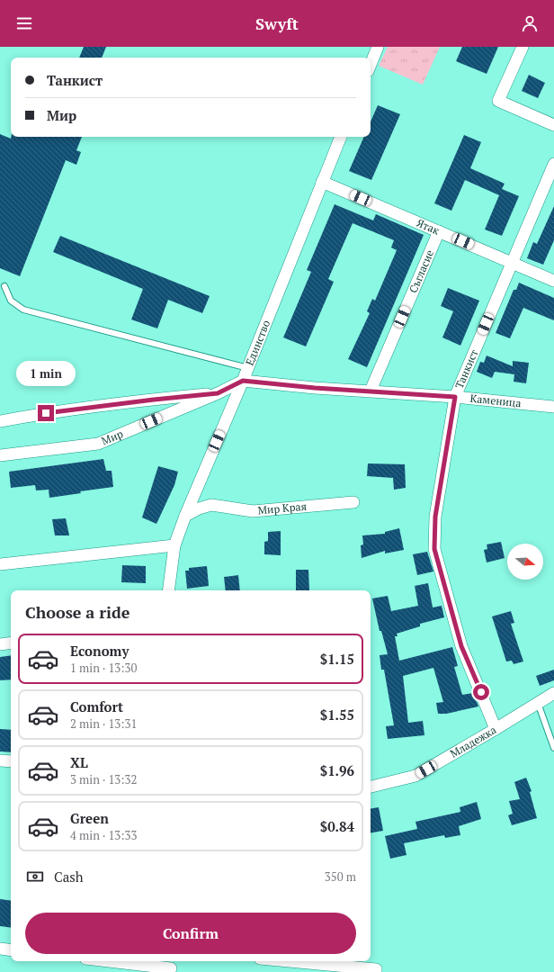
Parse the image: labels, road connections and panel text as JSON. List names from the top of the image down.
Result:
{
  "streets": {
    "street": [
      "Ятак",
      "Съгласие",
      "Единство",
      "Танкист",
      "Каменица",
      "Мир",
      "Мир Края",
      "Младежка"
    ]
  },
  "crossings": [
    ["Ятак", "Съгласие"],
    ["Ятак", "Единство"],
    ["Ятак", "Танкист"],
    ["Съгласие", "Каменица"],
    ["Единство", "Каменица"],
    ["Единство", "Мир"],
    ["Единство", "Мир Края"],
    ["Танкист", "Каменица"],
    ["Танкист", "Младежка"],
    ["Каменица", "Мир"]
  ],
  "north": "right",
  "page": {
    "header": "Swyft",
    "banner": ["Танкист", "Мир"],
    "bubble": "1 min",
    "heading": "Choose a ride",
    "list": [
      {
        "name": "Economy",
        "note": "1 min · 13:30",
        "value": "$1.15"
      },
      {
        "name": "Comfort",
        "note": "2 min · 13:31",
        "value": "$1.55"
      },
      {
        "name": "XL",
        "note": "3 min · 13:32",
        "value": "$1.96"
      },
      {
        "name": "Green",
        "note": "4 min · 13:33",
        "value": "$0.84"
      }
    ],
    "pay": ["Cash", "350 m"],
    "buttons": "Confirm"
  }
}
